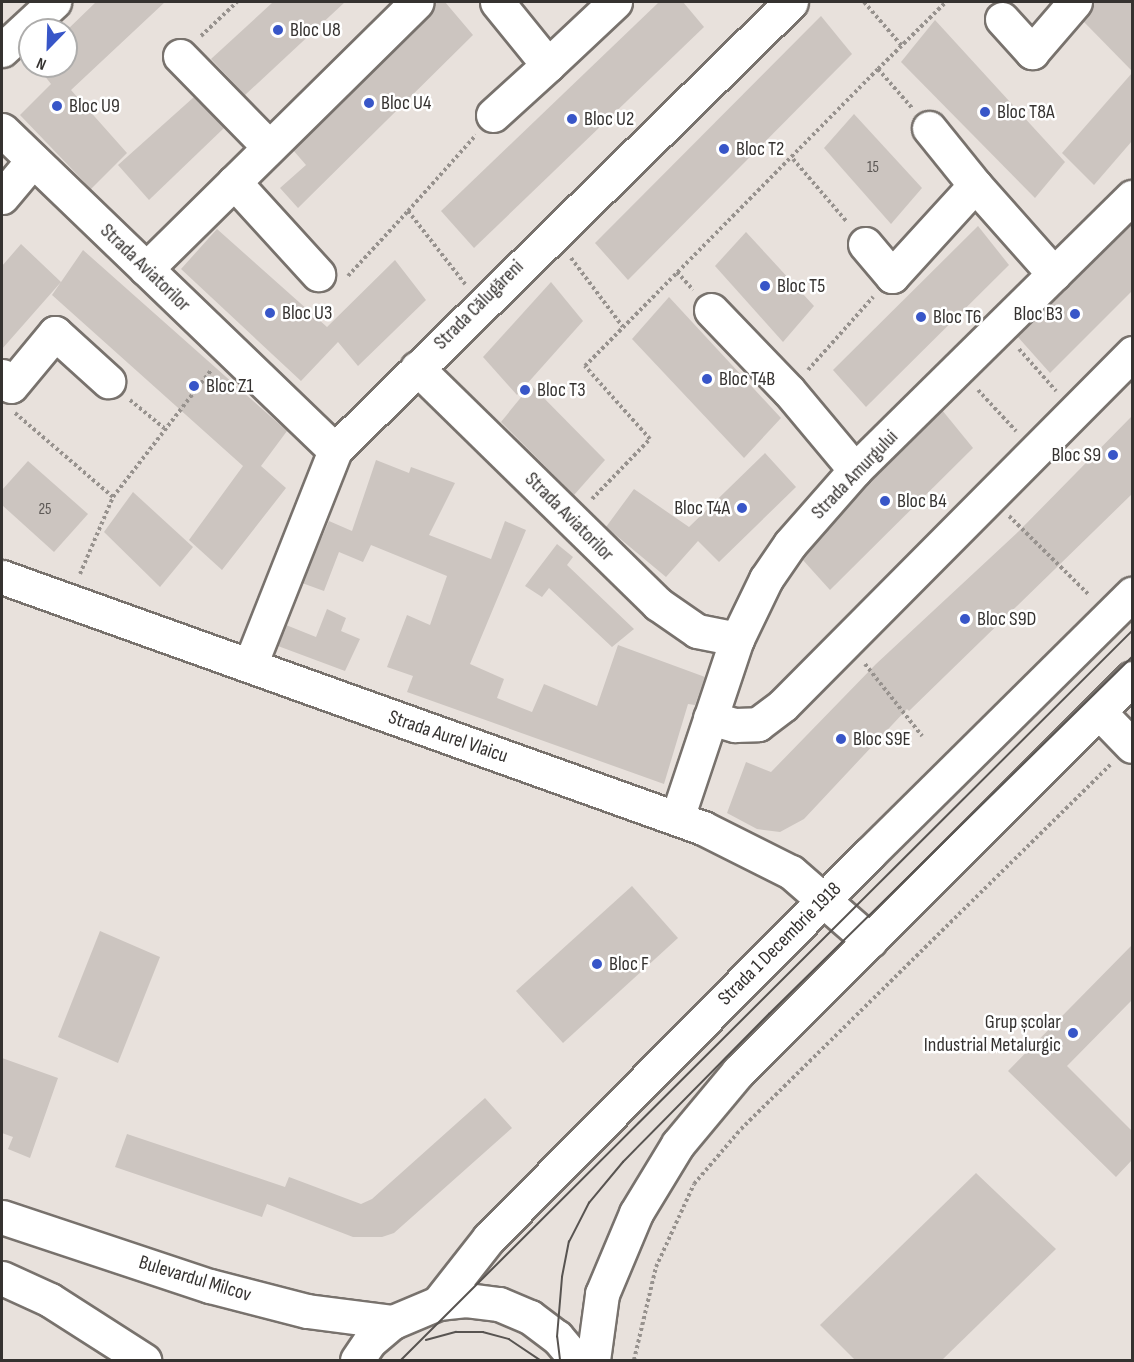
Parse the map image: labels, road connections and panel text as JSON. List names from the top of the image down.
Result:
{
  "streets": {
    "street": [
      "Strada Aviatorilor",
      "Strada Călugăreni",
      "Strada Amurgului",
      "Strada Aurel Vlaicu",
      "Strada 1 Decembrie 1918",
      "Bulevardul Milcov"
    ]
  },
  "crossings": [
    ["Strada Aviatorilor", "Strada Călugăreni"],
    ["Strada Aviatorilor", "Strada Amurgului"],
    ["Strada Călugăreni", "Strada Aurel Vlaicu"],
    ["Strada Amurgului", "Strada Aurel Vlaicu"],
    ["Strada Aurel Vlaicu", "Strada 1 Decembrie 1918"]
  ],
  "places": [
    "Bloc U8",
    "Bloc U4",
    "Bloc U9",
    "Bloc T8A",
    "Bloc U2",
    "Bloc T2",
    "Bloc T5",
    "Bloc U3",
    "Bloc B3",
    "Bloc T6",
    "Bloc T4B",
    "Bloc Z1",
    "Bloc T3",
    "Bloc S9",
    "Bloc B4",
    "Bloc T4A",
    "Bloc S9D",
    "Bloc S9E",
    "Bloc F",
    "Grup școlar Industrial Metalurgic"
  ],
  "house_numbers": ["15", "25"],
  "north": "bottom left"
}
